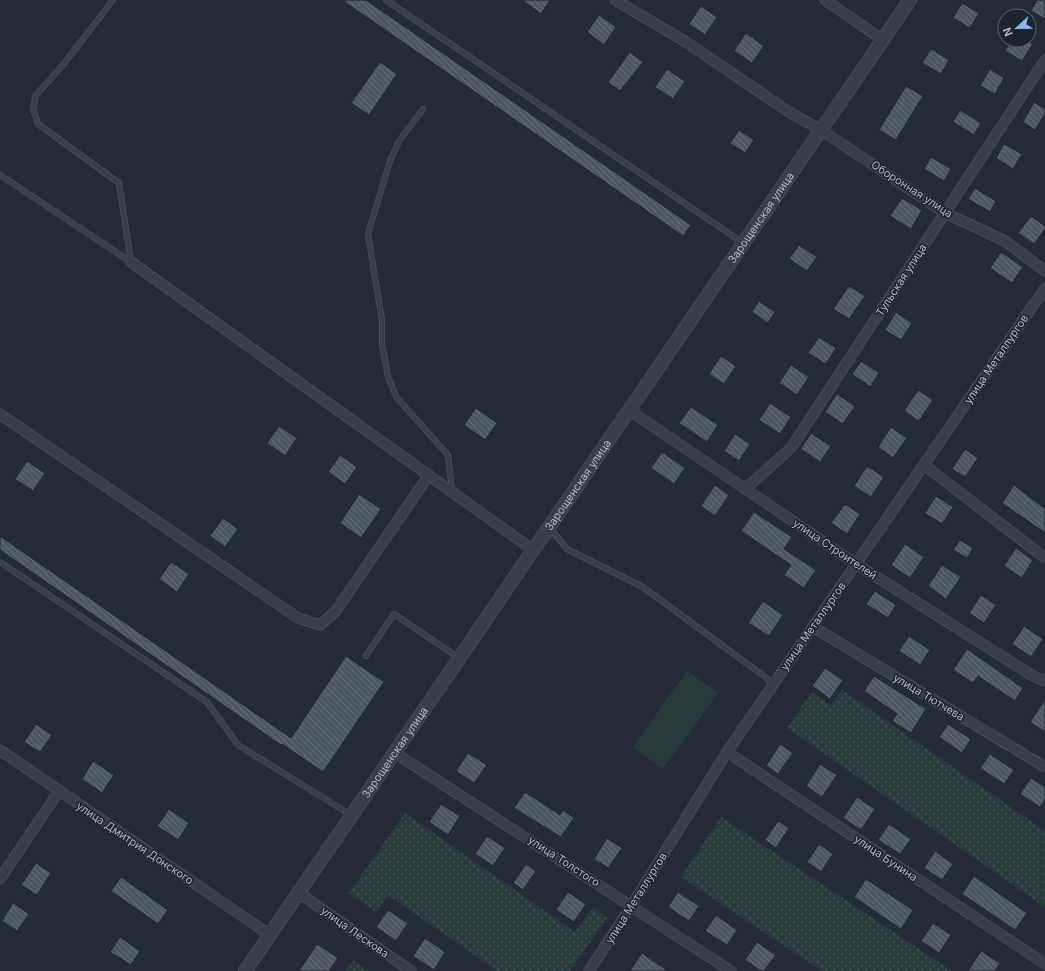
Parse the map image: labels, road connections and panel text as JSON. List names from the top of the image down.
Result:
{
  "streets": {
    "street": [
      "Оборонная улица",
      "Зарощенская улица",
      "Тульская улица",
      "улица Металлургов",
      "улица Строителей",
      "улица Тютчева",
      "улица Дмитрия Донского",
      "улица Бунина",
      "улица Толстого",
      "улица Лескова"
    ]
  },
  "crossings": [
    ["Оборонная улица", "Зарощенская улица"],
    ["Оборонная улица", "Тульская улица"],
    ["Зарощенская улица", "улица Строителей"],
    ["Зарощенская улица", "улица Дмитрия Донского"],
    ["Зарощенская улица", "улица Толстого"],
    ["Зарощенская улица", "улица Лескова"],
    ["Тульская улица", "улица Строителей"],
    ["улица Металлургов", "улица Строителей"],
    ["улица Металлургов", "улица Тютчева"],
    ["улица Металлургов", "улица Бунина"],
    ["улица Металлургов", "улица Толстого"]
  ],
  "north": "left"
}
